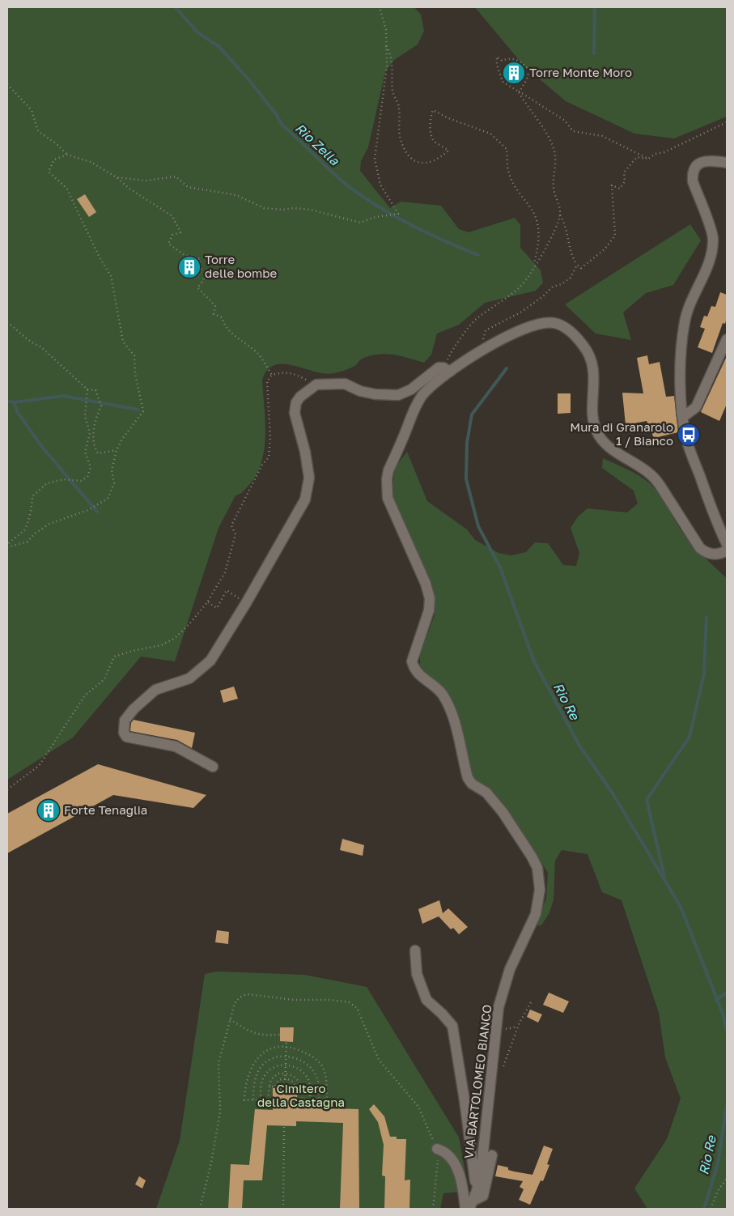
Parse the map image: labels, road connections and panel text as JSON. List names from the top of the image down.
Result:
{
  "streets": {
    "street": ["VIA BARTOLOMEO BIANCO"]
  },
  "water": ["Rio Zella", "Rio Re"],
  "parks": ["Cimitero della Castagna"],
  "places": {
    "building": ["Torre Monte Moro", "Torre delle bombe", "Forte Tenaglia"],
    "bus stop": ["Mura di Granarolo 1 / Bianco"]
  }
}
